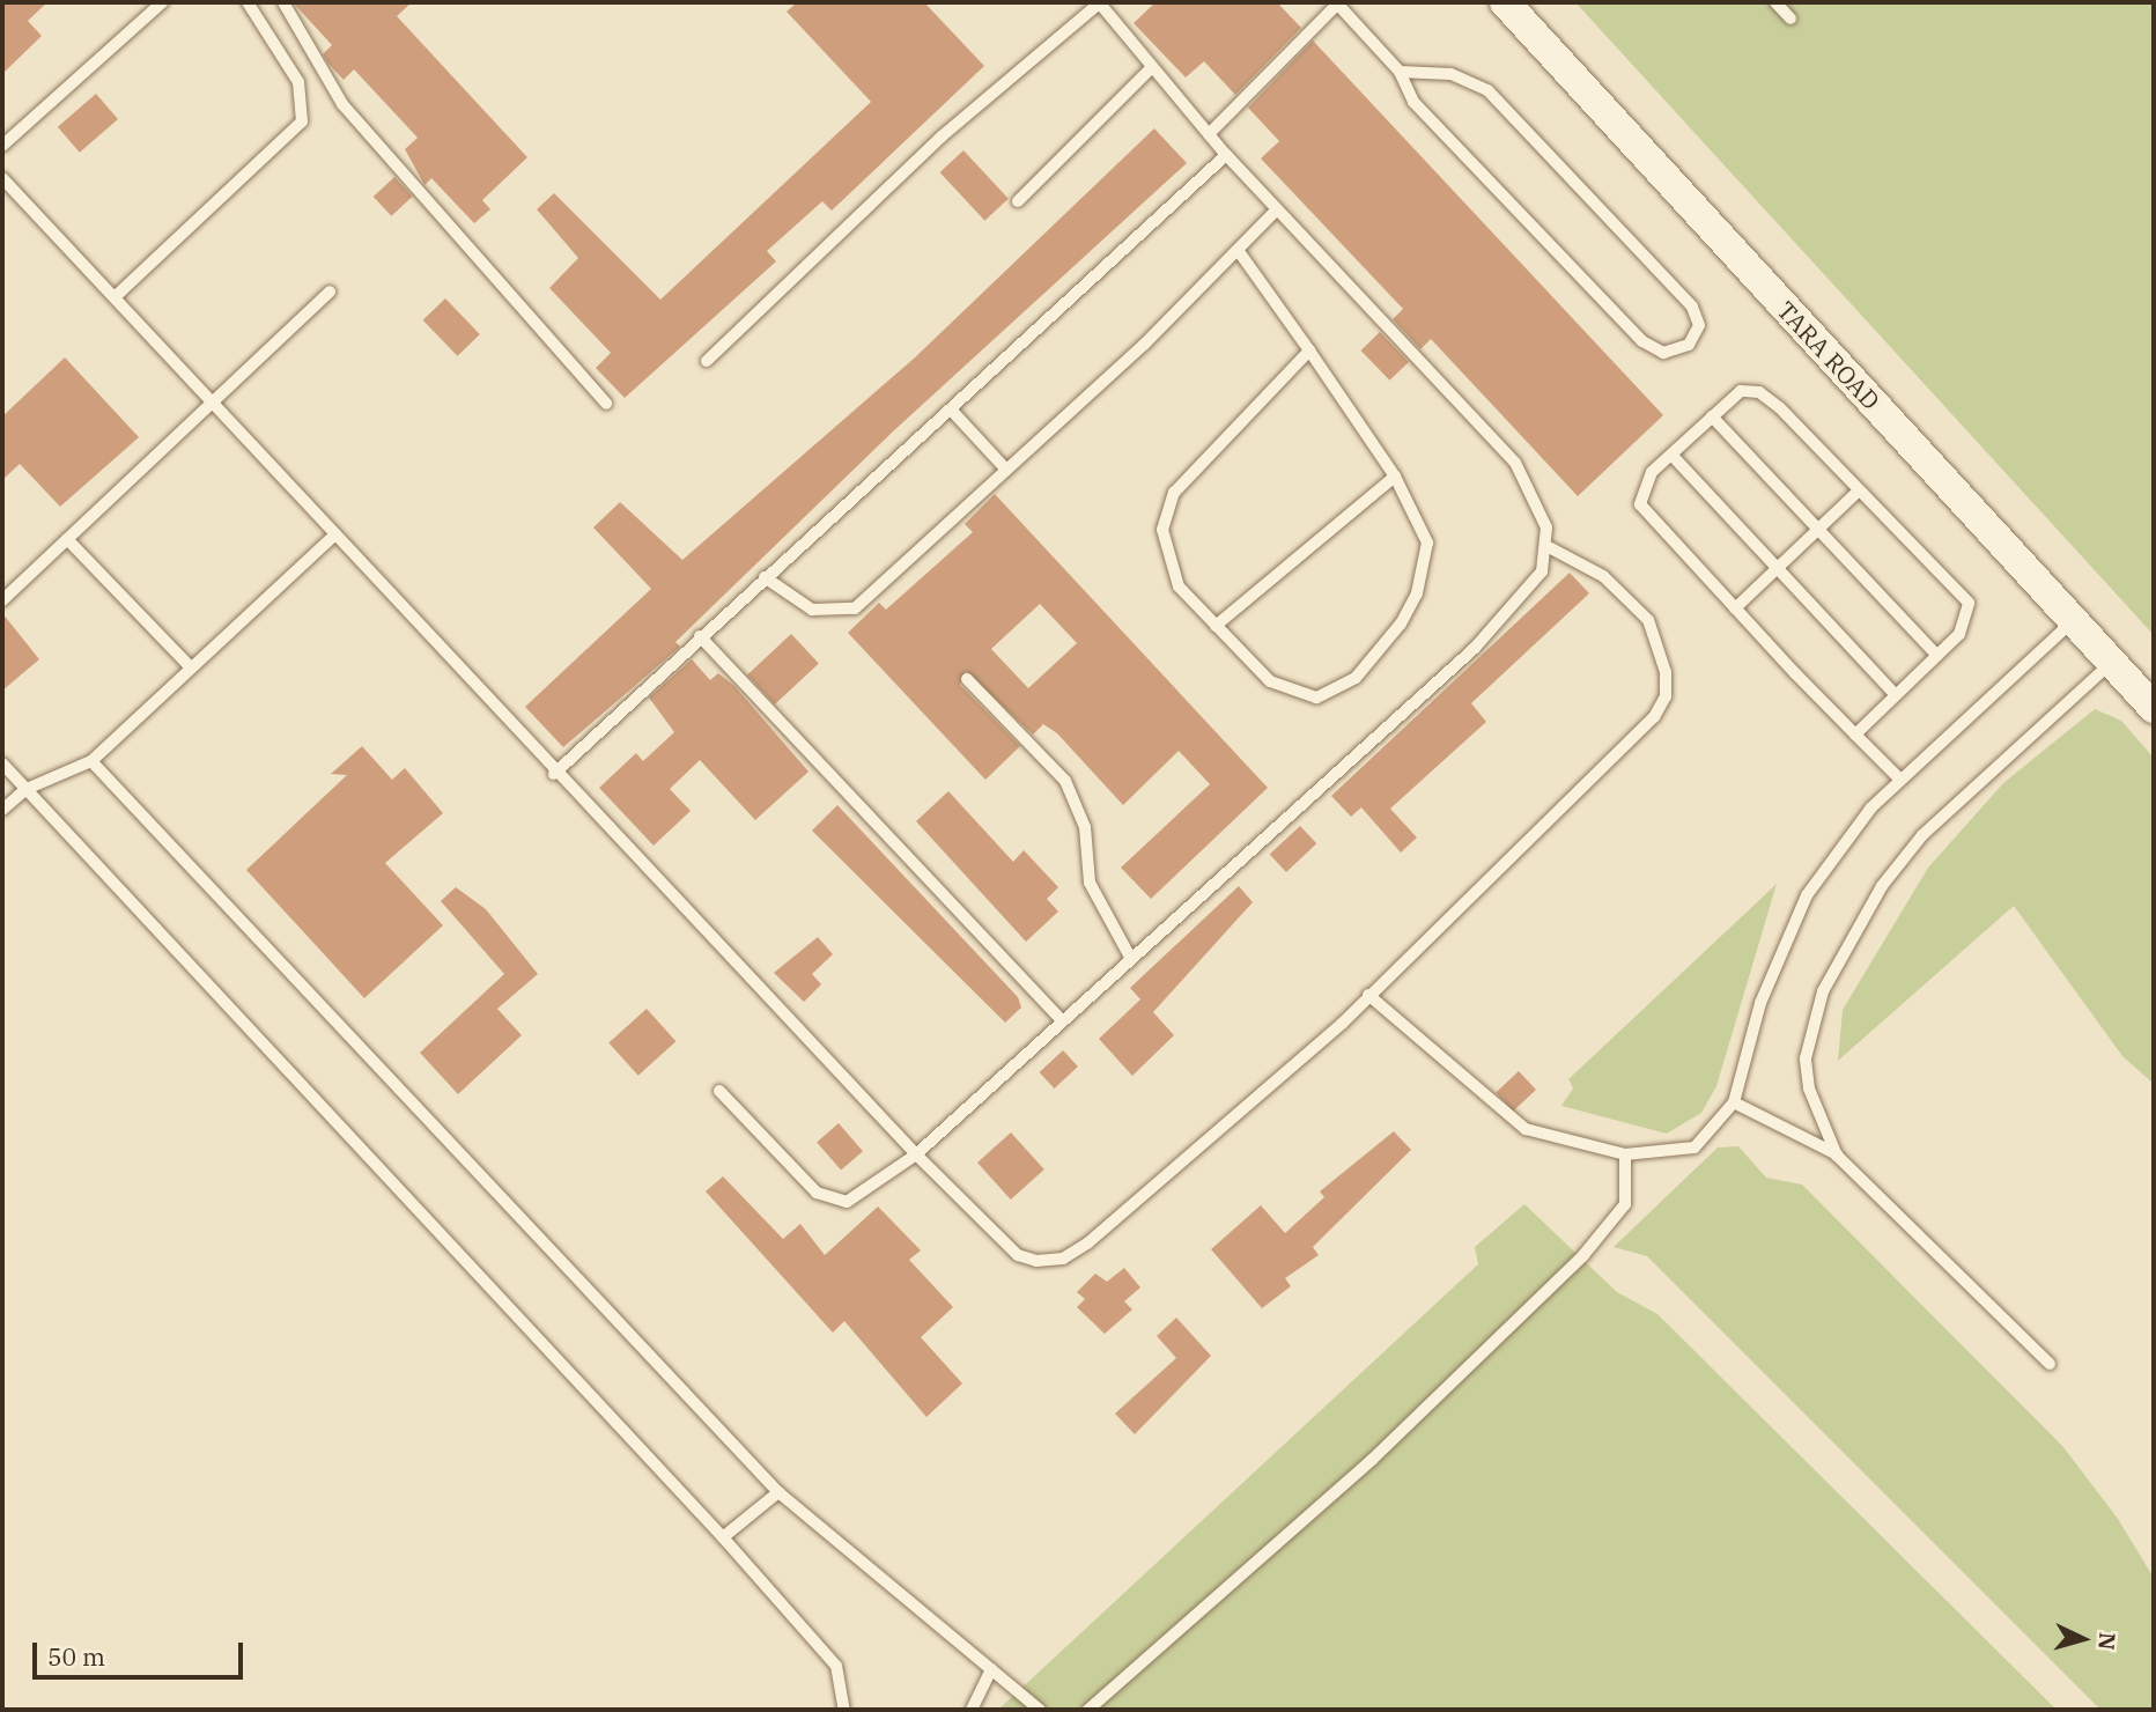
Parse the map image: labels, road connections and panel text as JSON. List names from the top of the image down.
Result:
{
  "streets": {
    "street": ["TARA ROAD"]
  },
  "scale_bar": "50 m",
  "north": "right"
}
